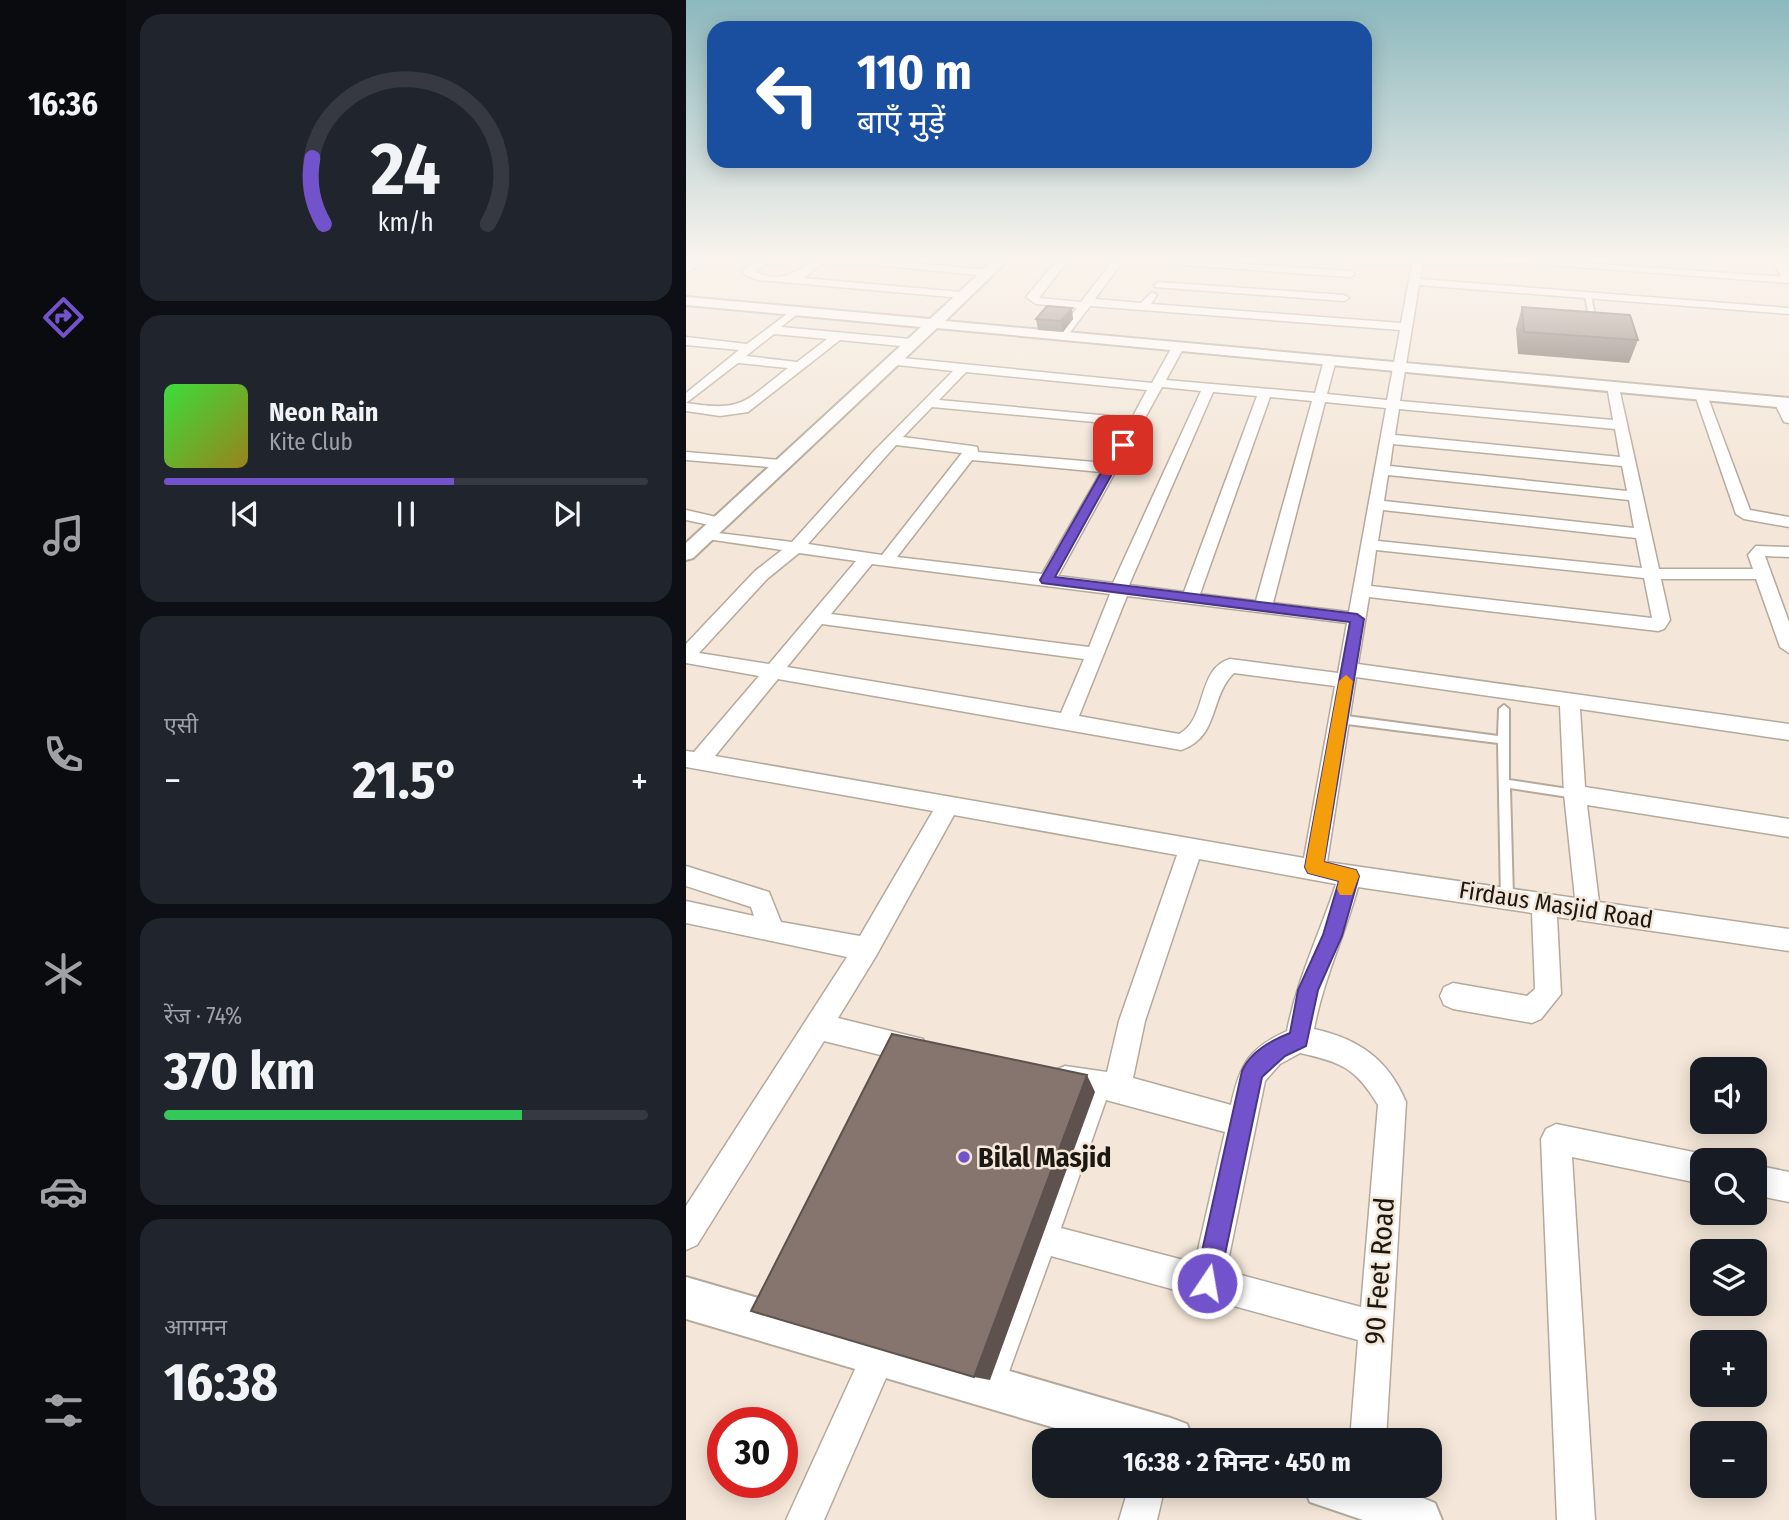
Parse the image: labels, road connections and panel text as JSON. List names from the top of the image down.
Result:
{
  "streets": {
    "street": ["Firdaus Masjid Road", "90 Feet Road"]
  },
  "places": ["Bilal Masjid"],
  "page": {
    "tabs": "16:36",
    "turn": ["110 m", "बाएँ मुड़ें"],
    "song": ["Neon Rain", "Kite Club"],
    "tile": [
      "एसी",
      ["रेंज · 74%", "370 km"],
      ["आगमन", "16:38"]
    ],
    "heat": ["−", "21.5°", "+"],
    "map_buttons": ["+", "−"],
    "limit": "30",
    "trip": "16:38 · 2 मिनट · 450 m",
    "gauge": ["24", "km/h"]
  }
}
